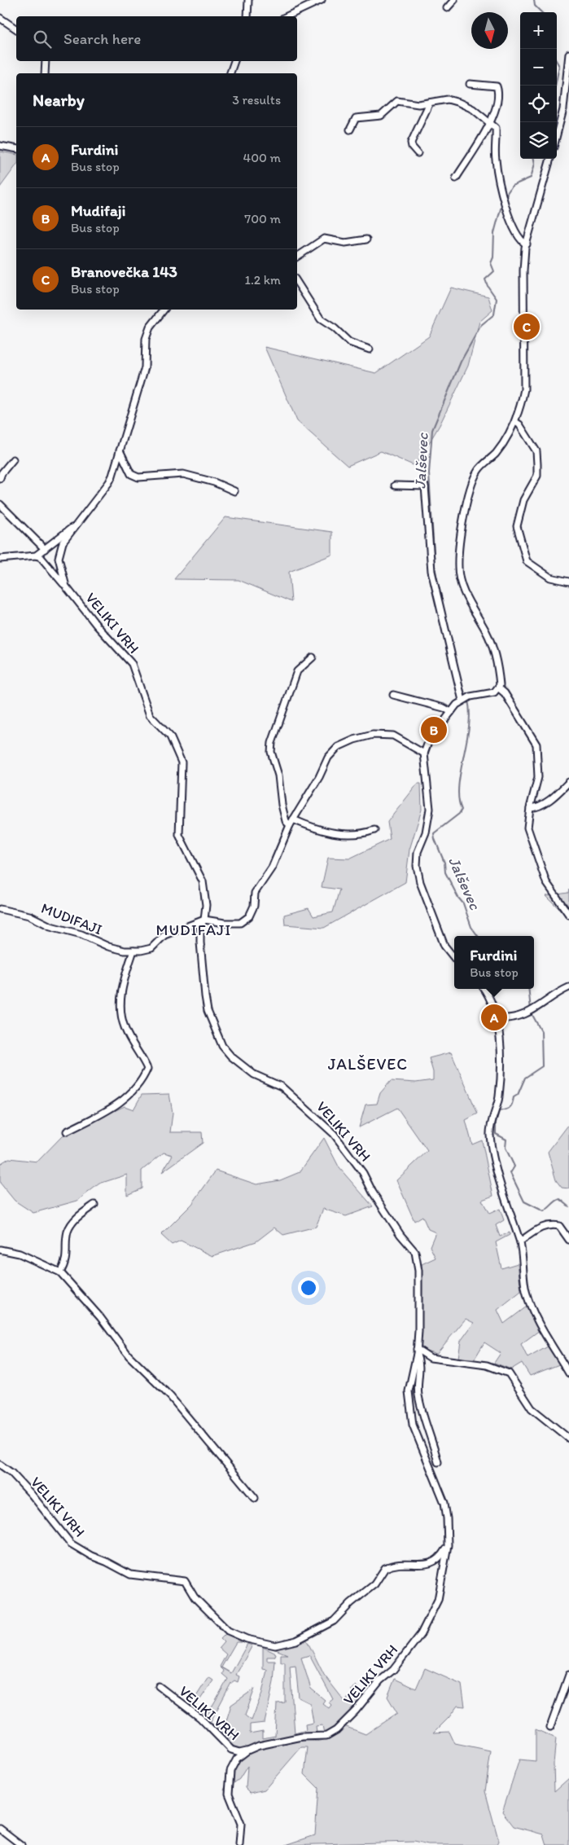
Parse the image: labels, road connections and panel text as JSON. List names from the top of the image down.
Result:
{
  "streets": {
    "street": ["VELIKI VRH", "MUDIFAJI"]
  },
  "crossings": [
    ["VELIKI VRH", "MUDIFAJI"]
  ],
  "districts": ["MUDIFAJI", "JALŠEVEC"],
  "water": ["Jalševec"],
  "north": "bottom",
  "page": {
    "map_buttons": ["+", "−"],
    "search": "Search here",
    "heading": ["Nearby", "3 results"],
    "list": [
      {
        "mark": "A",
        "name": "Furdini",
        "note": "Bus stop",
        "value": "400 m"
      },
      {
        "mark": "B",
        "name": "Mudifaji",
        "note": "Bus stop",
        "value": "700 m"
      },
      {
        "mark": "C",
        "name": "Branovečka 143",
        "note": "Bus stop",
        "value": "1.2 km"
      }
    ],
    "pins": ["C", "B", "A"],
    "popup": ["Furdini", "Bus stop"]
  }
}
